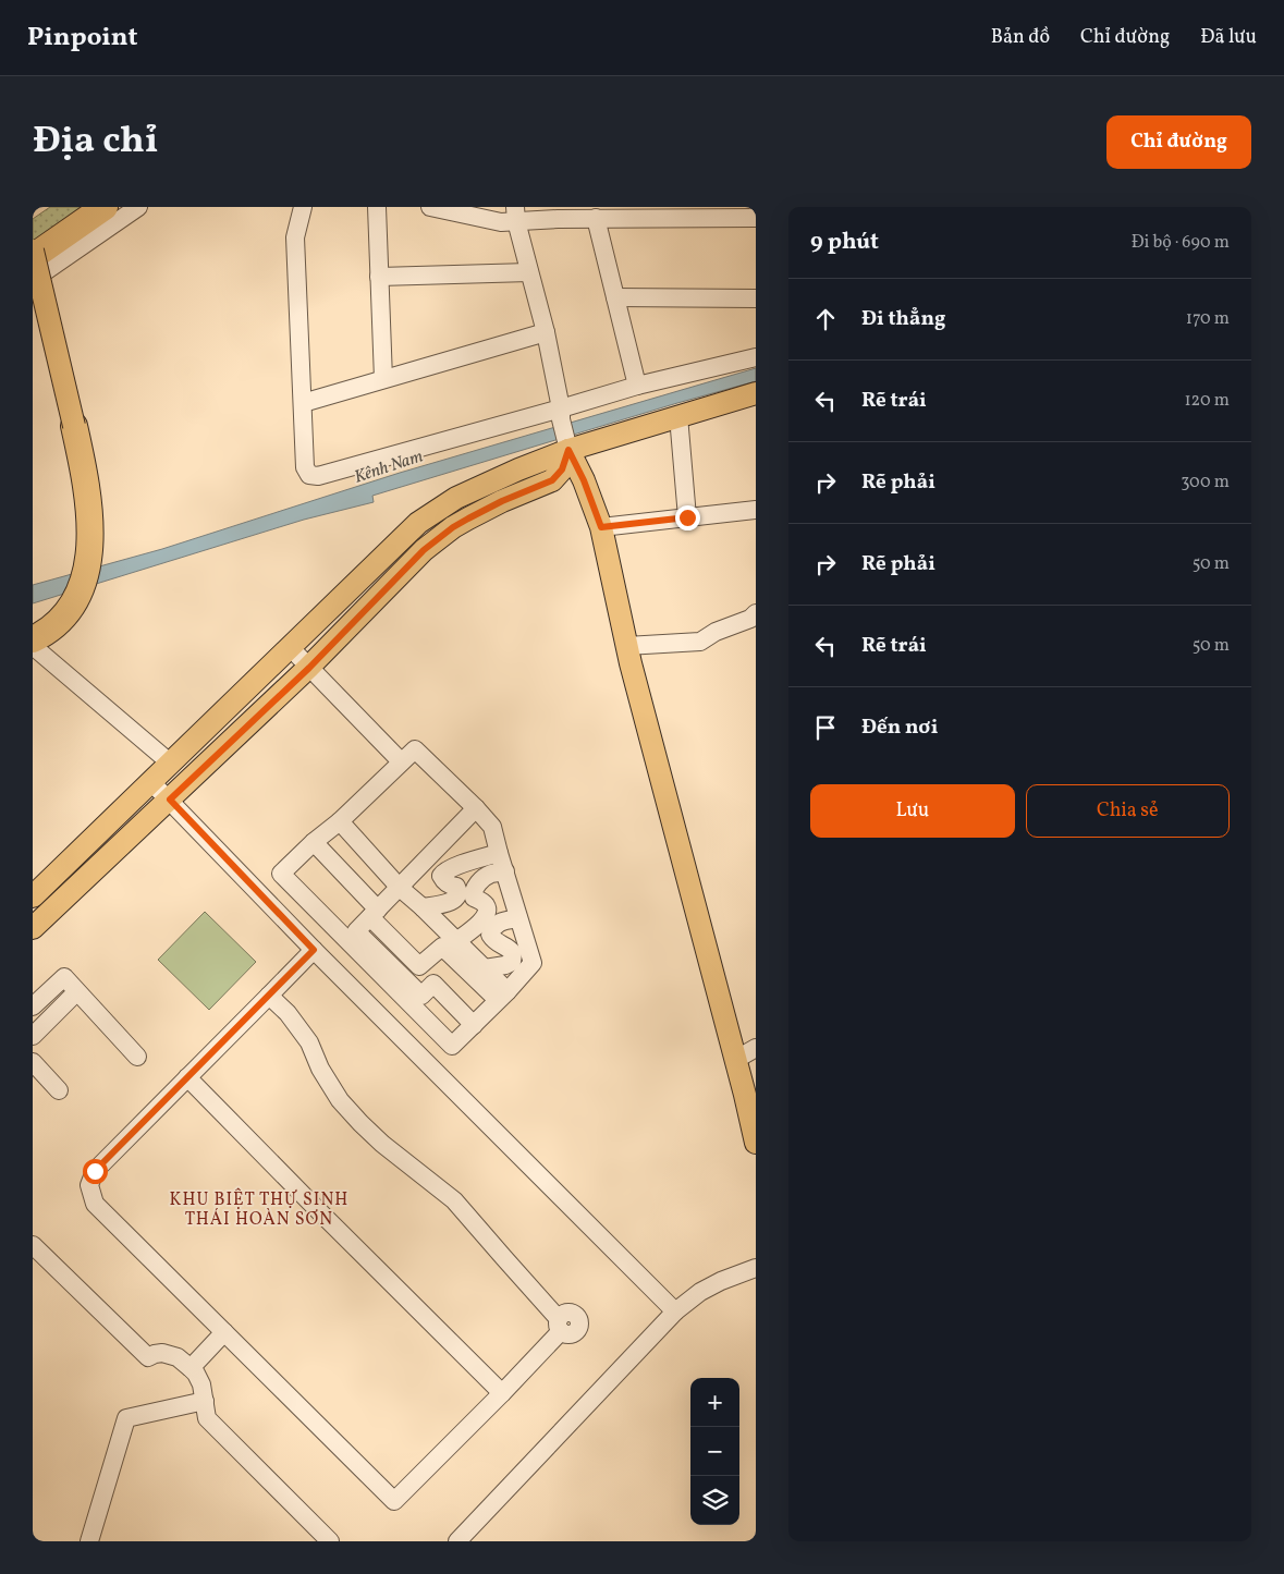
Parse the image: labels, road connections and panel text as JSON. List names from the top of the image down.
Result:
{
  "districts": ["KHU BIỆT THỰ SINH THÁI HOÀN SƠN"],
  "water": ["Kênh Nam"],
  "page": {
    "header": "Pinpoint",
    "nav": ["Bản đồ", "Chỉ đường", "Đã lưu"],
    "title": "Địa chỉ",
    "buttons": [
      "Chỉ đường",
      ["Lưu", "Chia sẻ"]
    ],
    "heading": ["9 phút", "Đi bộ · 690 m"],
    "list": [
      ["Đi thẳng", "170 m"],
      ["Rẽ trái", "120 m"],
      ["Rẽ phải", "300 m"],
      ["Rẽ phải", "50 m"],
      ["Rẽ trái", "50 m"],
      "Đến nơi"
    ],
    "map_buttons": ["+", "−"]
  }
}
